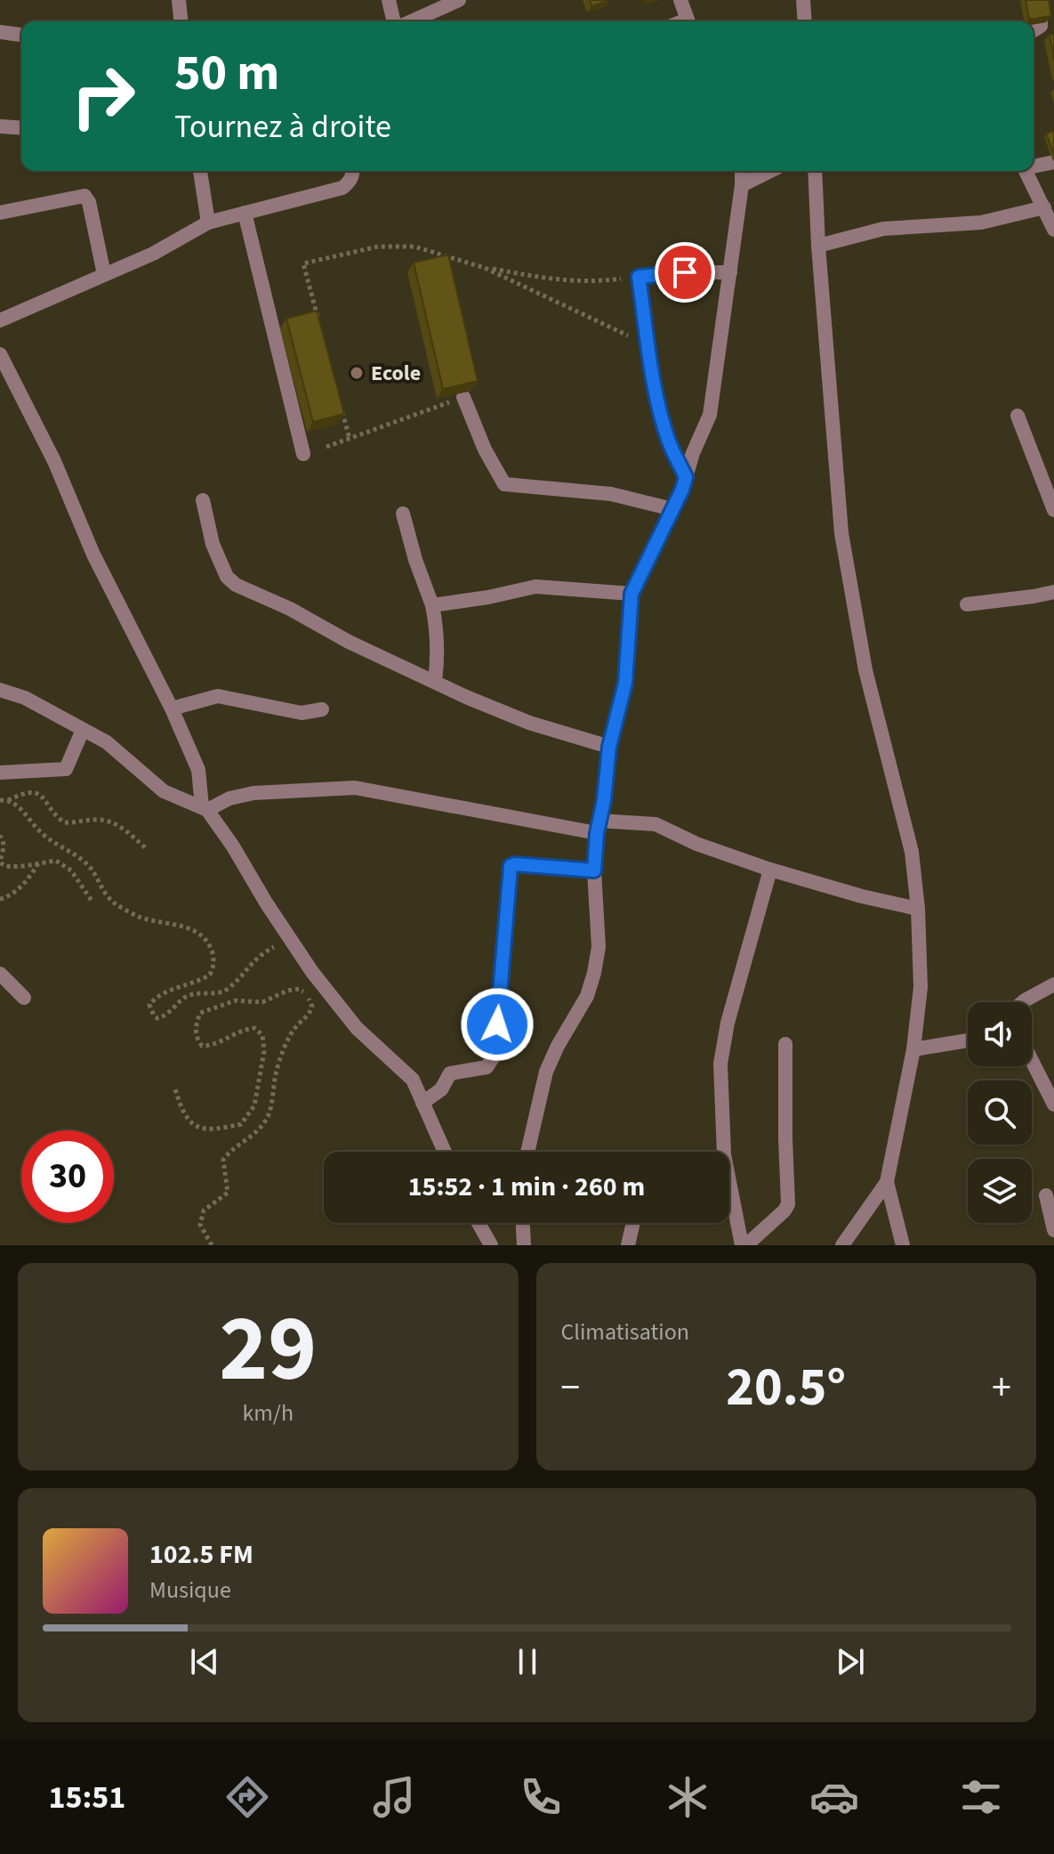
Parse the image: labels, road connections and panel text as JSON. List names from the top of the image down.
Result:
{
  "places": ["Ecole"],
  "page": {
    "turn": ["50 m", "Tournez à droite"],
    "limit": "30",
    "trip": "15:52 · 1 min · 260 m",
    "tile": [
      ["29", "km/h"],
      "Climatisation"
    ],
    "heat": ["−", "20.5°", "+"],
    "song": ["102.5 FM", "Musique"],
    "tabs": "15:51"
  }
}
